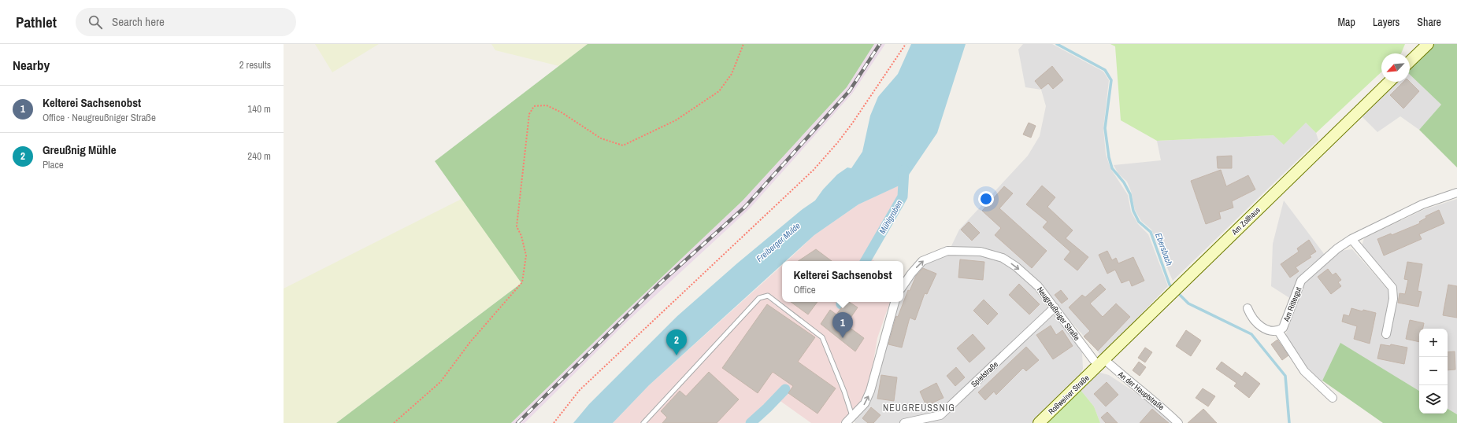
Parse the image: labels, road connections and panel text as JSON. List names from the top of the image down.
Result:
{
  "streets": {
    "main road": ["Am Zollhaus", "Roßweiner Straße"],
    "street": [
      "Am Rittergut",
      "Neugreußniger Straße",
      "Spielstraße",
      "An der Hauptstraße"
    ]
  },
  "crossings": [
    ["Am Zollhaus", "Neugreußniger Straße"],
    ["Am Zollhaus", "An der Hauptstraße"],
    ["Am Zollhaus", "Roßweiner Straße"],
    ["Neugreußniger Straße", "Spielstraße"],
    ["Neugreußniger Straße", "An der Hauptstraße"],
    ["Neugreußniger Straße", "Roßweiner Straße"],
    ["An der Hauptstraße", "Roßweiner Straße"]
  ],
  "one_way": ["Neugreußniger Straße"],
  "districts": ["NEUGREUSSNIG"],
  "water": ["Mühlgraben", "Freiberger Mulde", "Ebersbach"],
  "north": "bottom left",
  "page": {
    "header": "Pathlet",
    "search": "Search here",
    "nav": ["Map", "Layers", "Share"],
    "heading": ["Nearby", "2 results"],
    "list": [
      {
        "mark": "1",
        "name": "Kelterei Sachsenobst",
        "note": "Office · Neugreußniger Straße",
        "value": "140 m"
      },
      {
        "mark": "2",
        "name": "Greußnig Mühle",
        "note": "Place",
        "value": "240 m"
      }
    ],
    "popup": ["Kelterei Sachsenobst", "Office"],
    "pins": ["1", "2"],
    "map_buttons": ["+", "−"]
  }
}
